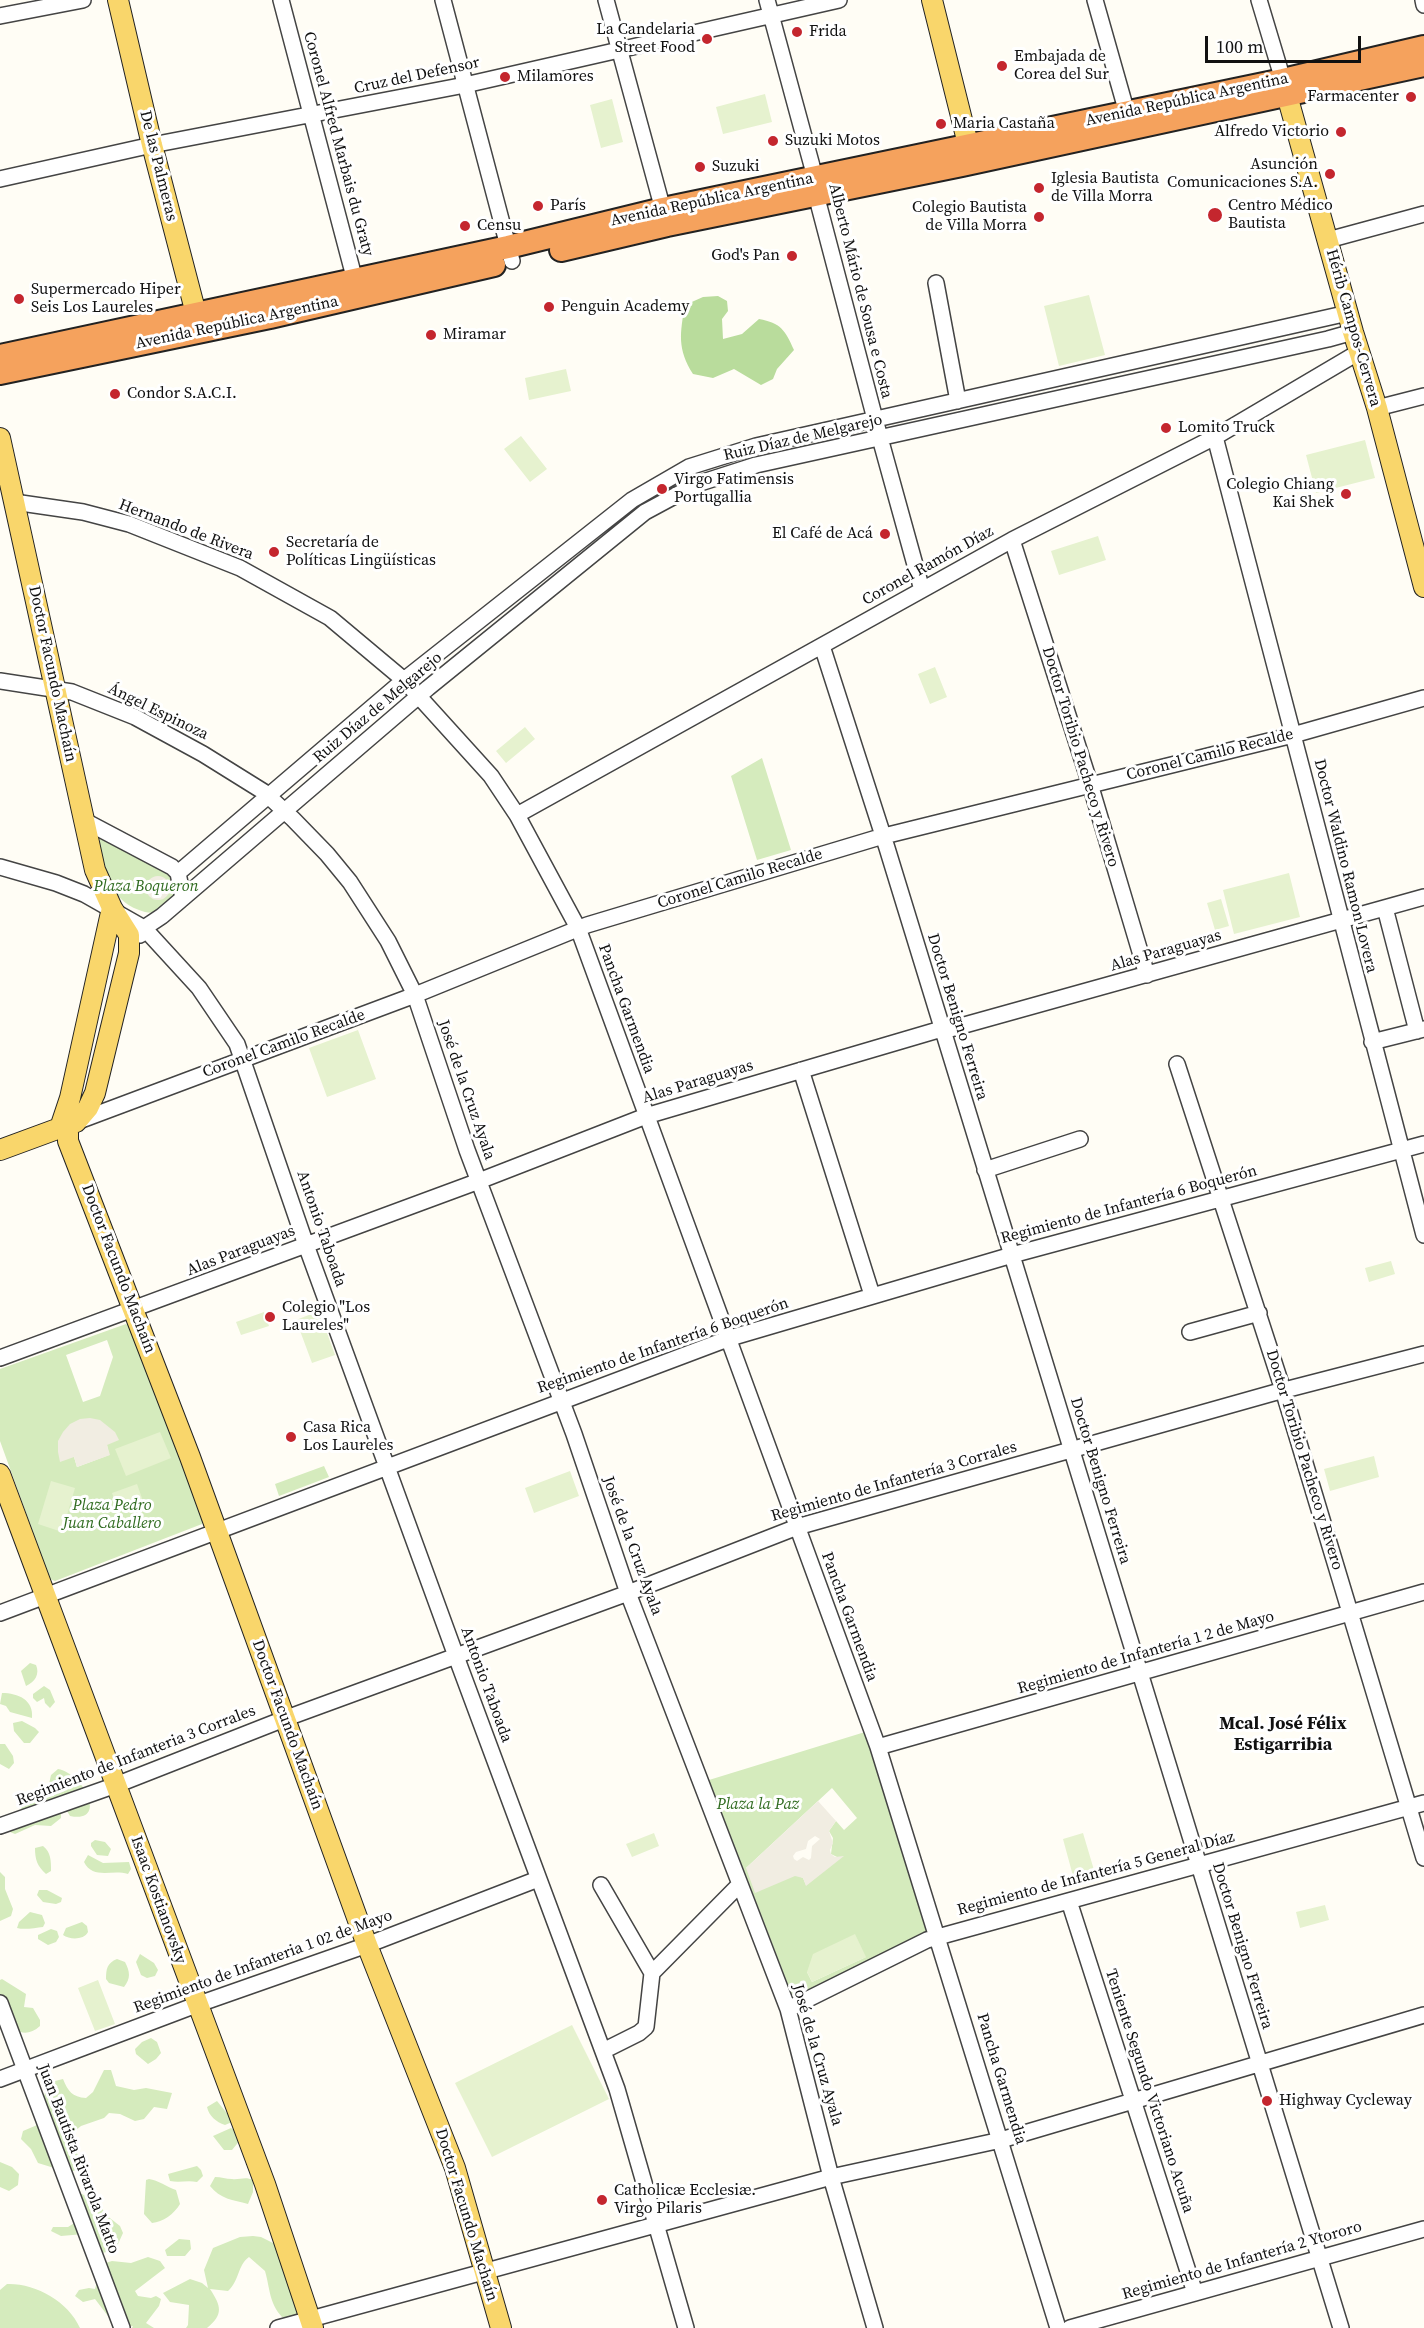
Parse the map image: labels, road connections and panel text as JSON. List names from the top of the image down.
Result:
{
  "streets": {
    "highway": ["Avenida República Argentina"],
    "main road": [
      "De las Palmeras",
      "Hérib Campos-Cervera",
      "Doctor Facundo Machaín",
      "Coronel Camilo Recalde",
      "Isaac Kostianovsky"
    ],
    "street": [
      "Cruz del Defensor",
      "Coronel Alfred Marbais du Graty",
      "Alberto Mário de Sousa e Costa",
      "Ruiz Díaz de Melgarejo",
      "Hernando de Rivera",
      "Coronel Ramón Díaz",
      "Ángel Espinoza",
      "Doctor Toribio Pacheco y Rivero",
      "Doctor Waldino Ramon Lovera",
      "Alas Paraguayas",
      "Pancha Garmendia",
      "Doctor Benigno Ferreira",
      "José de la Cruz Ayala",
      "Regimiento de Infantería 6 Boquerón",
      "Antonio Taboada",
      "Regimiento de Infantería 3 Corrales",
      "Regimiento de Infantería 1 2 de Mayo",
      "Regimiento de Infanteria 3 Corrales",
      "Regimiento de Infantería 5 General Díaz",
      "Regimiento de Infanteria 1 02 de Mayo",
      "Teniente Segundo Victoriano Acuña",
      "Juan Bautista Rivarola Matto",
      "Regimiento de Infantería 2 Ytororo"
    ]
  },
  "crossings": [
    ["Cruz del Defensor", "Coronel Alfred Marbais du Graty"],
    ["Cruz del Defensor", "De las Palmeras"],
    ["Cruz del Defensor", "Alberto Mário de Sousa e Costa"],
    ["Avenida República Argentina", "Coronel Alfred Marbais du Graty"],
    ["Avenida República Argentina", "De las Palmeras"],
    ["Avenida República Argentina", "Alberto Mário de Sousa e Costa"],
    ["Avenida República Argentina", "Hérib Campos-Cervera"],
    ["Alberto Mário de Sousa e Costa", "Ruiz Díaz de Melgarejo"],
    ["Alberto Mário de Sousa e Costa", "Coronel Ramón Díaz"],
    ["Hérib Campos-Cervera", "Ruiz Díaz de Melgarejo"],
    ["Hérib Campos-Cervera", "Coronel Ramón Díaz"],
    ["Ruiz Díaz de Melgarejo", "Hernando de Rivera"],
    ["Ruiz Díaz de Melgarejo", "Doctor Facundo Machaín"],
    ["Ruiz Díaz de Melgarejo", "Ángel Espinoza"],
    ["Ruiz Díaz de Melgarejo", "José de la Cruz Ayala"],
    ["Ruiz Díaz de Melgarejo", "Antonio Taboada"],
    ["Hernando de Rivera", "Coronel Ramón Díaz"],
    ["Hernando de Rivera", "Doctor Facundo Machaín"],
    ["Hernando de Rivera", "Coronel Camilo Recalde"],
    ["Hernando de Rivera", "Pancha Garmendia"],
    ["Coronel Ramón Díaz", "Doctor Toribio Pacheco y Rivero"],
    ["Coronel Ramón Díaz", "Doctor Waldino Ramon Lovera"],
    ["Coronel Ramón Díaz", "Doctor Benigno Ferreira"],
    ["Doctor Facundo Machaín", "Ángel Espinoza"],
    ["Doctor Facundo Machaín", "Coronel Camilo Recalde"],
    ["Doctor Facundo Machaín", "Alas Paraguayas"],
    ["Doctor Facundo Machaín", "Regimiento de Infantería 6 Boquerón"],
    ["Doctor Facundo Machaín", "Antonio Taboada"],
    ["Doctor Facundo Machaín", "Regimiento de Infantería 3 Corrales"],
    ["Doctor Facundo Machaín", "Regimiento de Infanteria 3 Corrales"],
    ["Doctor Facundo Machaín", "Regimiento de Infanteria 1 02 de Mayo"],
    ["Ángel Espinoza", "José de la Cruz Ayala"],
    ["Coronel Camilo Recalde", "Doctor Toribio Pacheco y Rivero"],
    ["Coronel Camilo Recalde", "Doctor Waldino Ramon Lovera"],
    ["Coronel Camilo Recalde", "Pancha Garmendia"],
    ["Coronel Camilo Recalde", "Doctor Benigno Ferreira"],
    ["Coronel Camilo Recalde", "José de la Cruz Ayala"],
    ["Coronel Camilo Recalde", "Antonio Taboada"],
    ["Doctor Toribio Pacheco y Rivero", "Alas Paraguayas"],
    ["Doctor Toribio Pacheco y Rivero", "Regimiento de Infantería 6 Boquerón"],
    ["Doctor Toribio Pacheco y Rivero", "Regimiento de Infantería 3 Corrales"],
    ["Doctor Toribio Pacheco y Rivero", "Regimiento de Infantería 1 2 de Mayo"],
    ["Doctor Toribio Pacheco y Rivero", "Regimiento de Infantería 5 General Díaz"],
    ["Doctor Waldino Ramon Lovera", "Alas Paraguayas"],
    ["Doctor Waldino Ramon Lovera", "Regimiento de Infantería 6 Boquerón"],
    ["Alas Paraguayas", "Pancha Garmendia"],
    ["Alas Paraguayas", "Doctor Benigno Ferreira"],
    ["Alas Paraguayas", "José de la Cruz Ayala"],
    ["Alas Paraguayas", "Antonio Taboada"],
    ["Pancha Garmendia", "Regimiento de Infantería 6 Boquerón"],
    ["Pancha Garmendia", "Regimiento de Infantería 3 Corrales"],
    ["Pancha Garmendia", "Regimiento de Infantería 1 2 de Mayo"],
    ["Pancha Garmendia", "Regimiento de Infantería 5 General Díaz"],
    ["Doctor Benigno Ferreira", "Regimiento de Infantería 6 Boquerón"],
    ["Doctor Benigno Ferreira", "Regimiento de Infantería 3 Corrales"],
    ["Doctor Benigno Ferreira", "Regimiento de Infantería 1 2 de Mayo"],
    ["Doctor Benigno Ferreira", "Regimiento de Infantería 5 General Díaz"],
    ["Doctor Benigno Ferreira", "Regimiento de Infantería 2 Ytororo"],
    ["José de la Cruz Ayala", "Regimiento de Infantería 6 Boquerón"],
    ["José de la Cruz Ayala", "Regimiento de Infantería 3 Corrales"],
    ["José de la Cruz Ayala", "Regimiento de Infantería 5 General Díaz"],
    ["Regimiento de Infantería 6 Boquerón", "Antonio Taboada"],
    ["Regimiento de Infantería 6 Boquerón", "Isaac Kostianovsky"],
    ["Antonio Taboada", "Regimiento de Infantería 3 Corrales"],
    ["Antonio Taboada", "Regimiento de Infanteria 1 02 de Mayo"],
    ["Regimiento de Infantería 3 Corrales", "Regimiento de Infanteria 3 Corrales"],
    ["Regimiento de Infanteria 3 Corrales", "Isaac Kostianovsky"],
    ["Regimiento de Infantería 5 General Díaz", "Teniente Segundo Victoriano Acuña"],
    ["Isaac Kostianovsky", "Regimiento de Infanteria 1 02 de Mayo"],
    ["Regimiento de Infanteria 1 02 de Mayo", "Juan Bautista Rivarola Matto"],
    ["Teniente Segundo Victoriano Acuña", "Regimiento de Infantería 2 Ytororo"]
  ],
  "districts": ["Mcal. José Félix Estigarribia"],
  "parks": ["Plaza Boqueron", "Plaza Pedro Juan Caballero", "Plaza la Paz"],
  "places": [
    "Frida",
    "La Candelaria Street Food",
    "Embajada de Corea del Sur",
    "Milamores",
    "Farmacenter",
    "Maria Castaña",
    "Alfredo Victorio",
    "Suzuki Motos",
    "Suzuki",
    "Asunción Comunicaciones S.A.",
    "Iglesia Bautista de Villa Morra",
    "París",
    "Centro Médico Bautista",
    "Colegio Bautista de Villa Morra",
    "Censu",
    "God's Pan",
    "Supermercado Hiper Seis Los Laureles",
    "Penguin Academy",
    "Miramar",
    "Condor S.A.C.I.",
    "Lomito Truck",
    "Virgo Fatimensis Portugallia",
    "Colegio Chiang Kai Shek",
    "El Café de Acá",
    "Secretaría de Políticas Lingüísticas",
    "Colegio \"Los Laureles\"",
    "Casa Rica Los Laureles",
    "Highway Cycleway",
    "Catholicæ Ecclesiæ. Virgo Pilaris"
  ],
  "scale_bar": "100 m"
}
